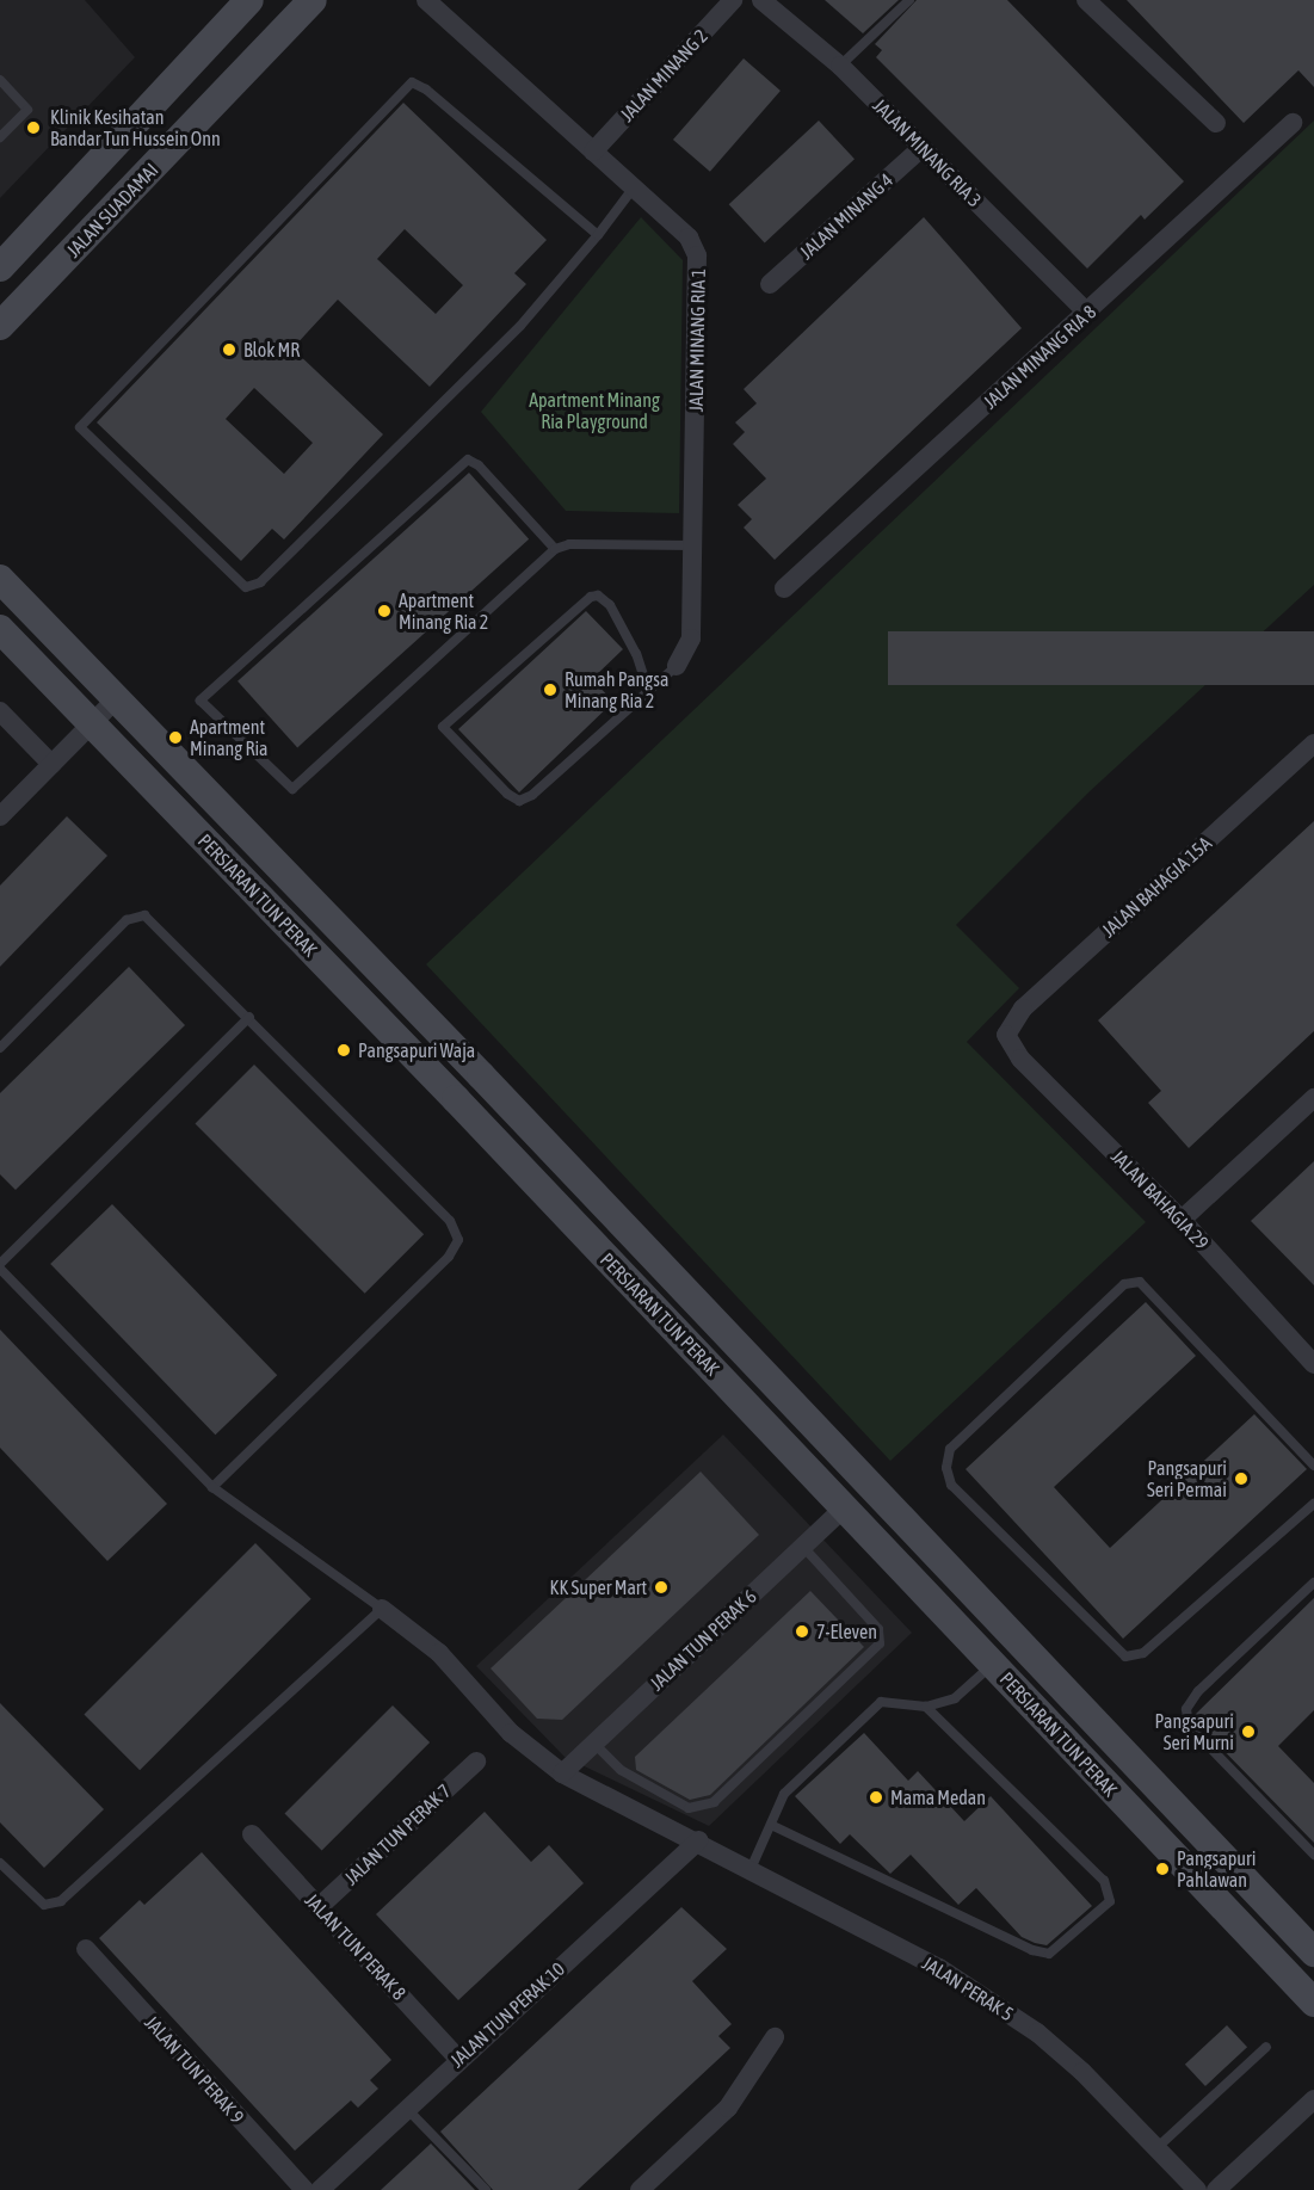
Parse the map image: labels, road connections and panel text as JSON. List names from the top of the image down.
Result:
{
  "streets": {
    "street": [
      "JALAN MINANG 2",
      "JALAN MINANG RIA 3",
      "JALAN SUADAMAI",
      "JALAN MINANG 4",
      "JALAN MINANG RIA 1",
      "JALAN MINANG RIA 8",
      "JALAN BAHAGIA 15A",
      "PERSIARAN TUN PERAK",
      "JALAN BAHAGIA 29",
      "JALAN TUN PERAK 6",
      "JALAN TUN PERAK 7",
      "JALAN TUN PERAK 8",
      "JALAN PERAK 5",
      "JALAN TUN PERAK 10",
      "JALAN TUN PERAK 9"
    ]
  },
  "crossings": [
    ["JALAN MINANG 2", "JALAN MINANG RIA 1"],
    ["JALAN MINANG RIA 3", "JALAN MINANG 4"],
    ["JALAN MINANG RIA 3", "JALAN MINANG RIA 8"],
    ["JALAN BAHAGIA 15A", "JALAN BAHAGIA 29"],
    ["PERSIARAN TUN PERAK", "JALAN TUN PERAK 6"],
    ["JALAN TUN PERAK 6", "JALAN PERAK 5"],
    ["JALAN TUN PERAK 7", "JALAN TUN PERAK 8"],
    ["JALAN TUN PERAK 8", "JALAN TUN PERAK 10"],
    ["JALAN PERAK 5", "JALAN TUN PERAK 10"]
  ],
  "parks": ["Apartment Minang Ria Playground"],
  "places": [
    "Klinik Kesihatan Bandar Tun Hussein Onn",
    "Blok MR",
    "Apartment Minang Ria 2",
    "Rumah Pangsa Minang Ria 2",
    "Apartment Minang Ria",
    "Pangsapuri Waja",
    "Pangsapuri Seri Permai",
    "KK Super Mart",
    "7-Eleven",
    "Pangsapuri Seri Murni",
    "Mama Medan",
    "Pangsapuri Pahlawan"
  ]
}
